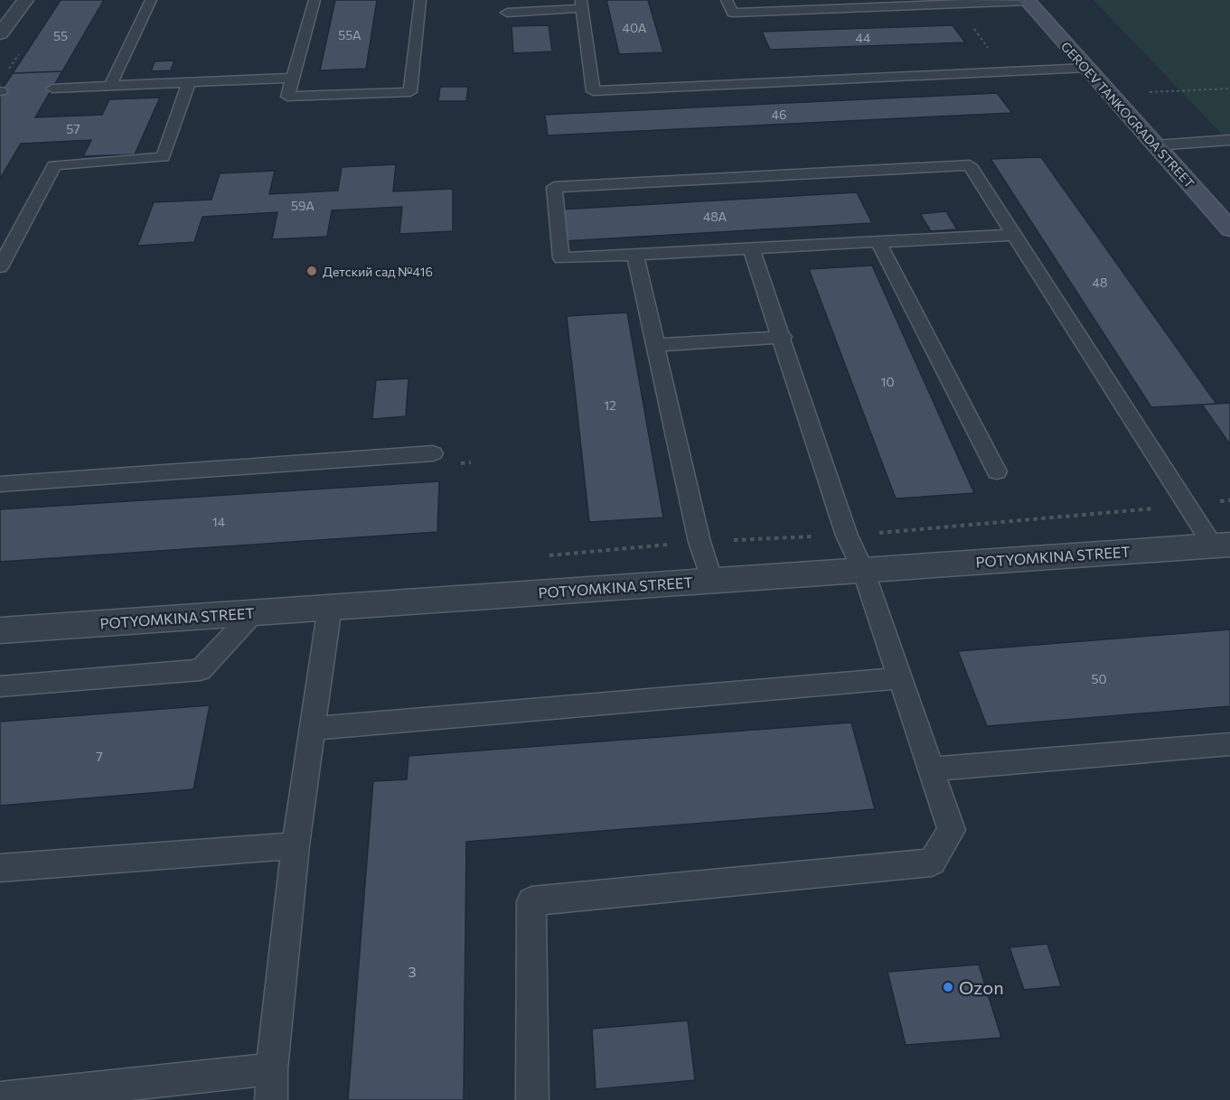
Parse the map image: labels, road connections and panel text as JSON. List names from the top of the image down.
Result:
{
  "streets": {
    "main road": ["GEROEV TANKOGRADA STREET"],
    "street": ["POTYOMKINA STREET"]
  },
  "places": ["Детский сад №416", "Ozon"],
  "house_numbers": [
    "40А",
    "55А",
    "55",
    "44",
    "46",
    "57",
    "59А",
    "48А",
    "48",
    "10",
    "12",
    "14",
    "50",
    "7",
    "3"
  ]
}
